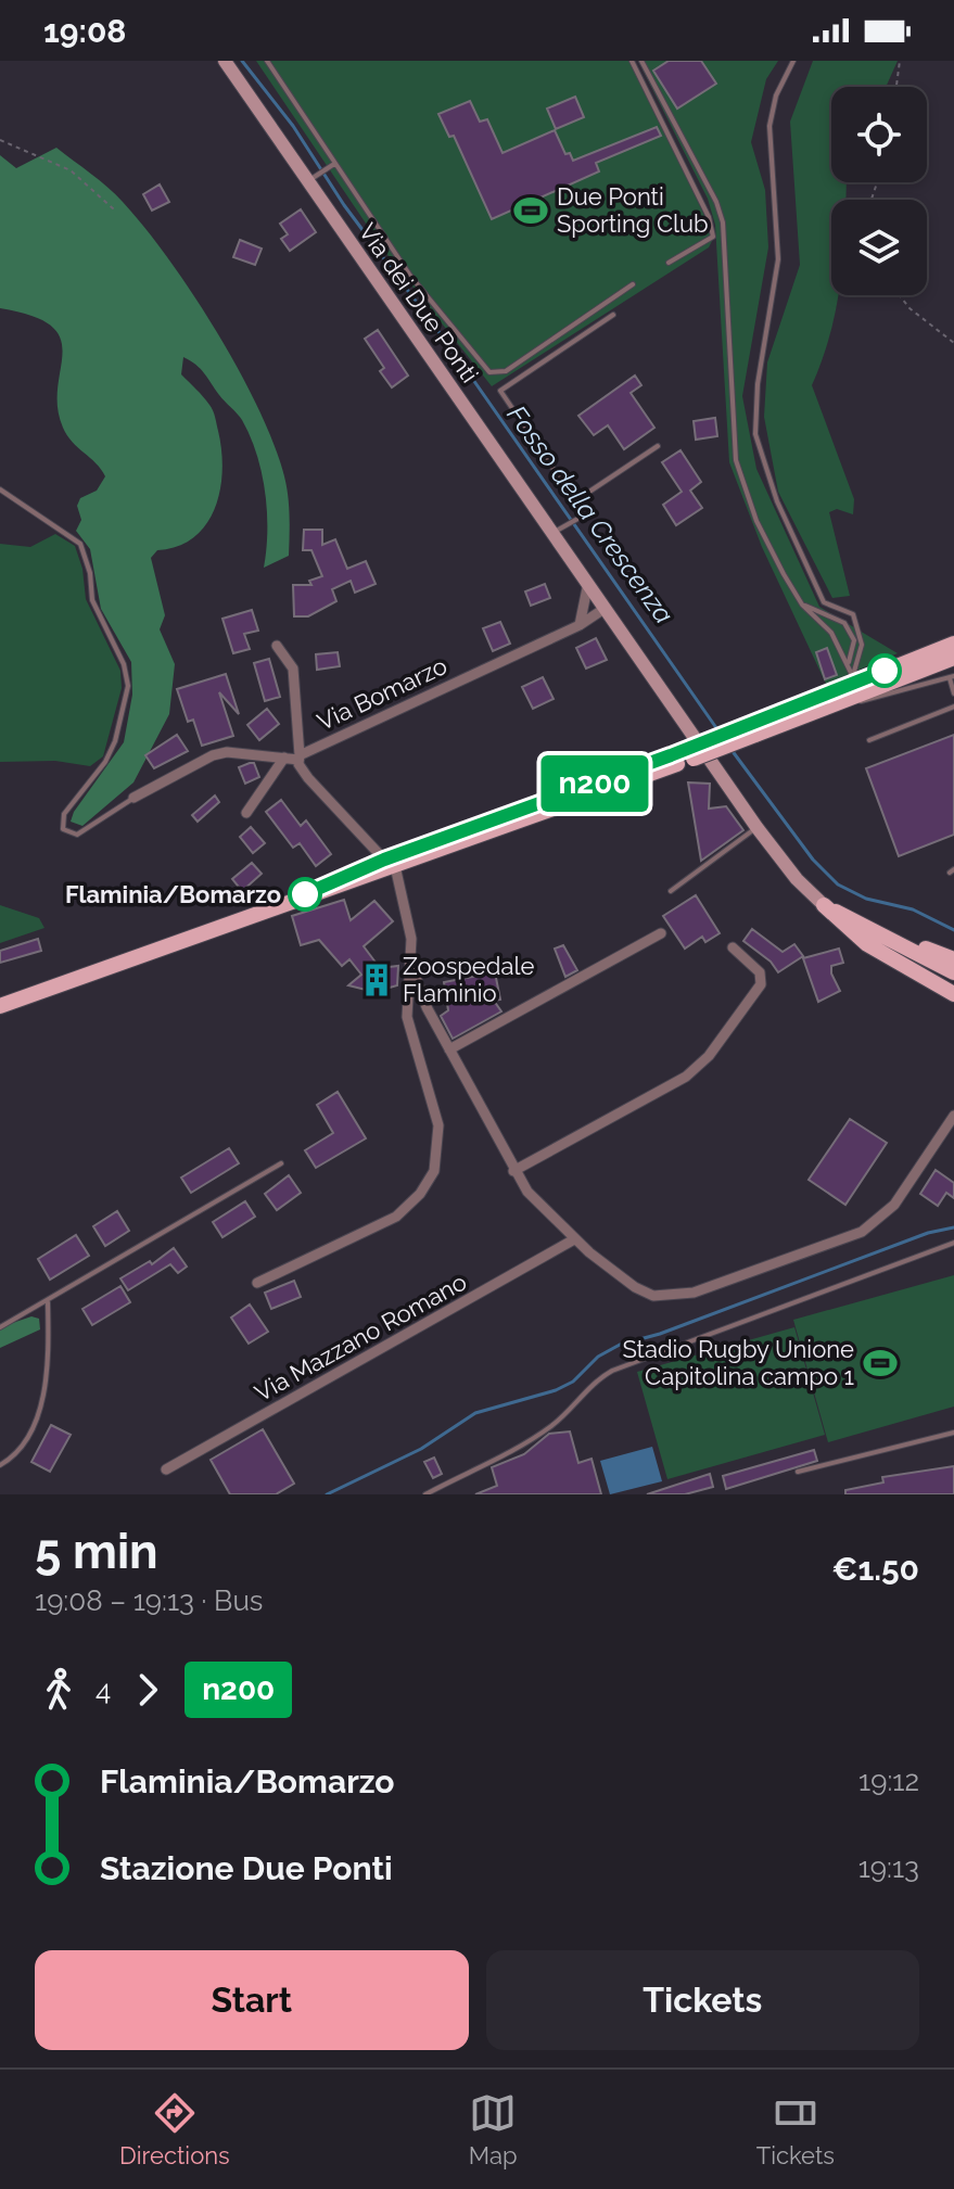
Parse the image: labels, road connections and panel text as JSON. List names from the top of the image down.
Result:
{
  "streets": {
    "street": ["Via dei Due Ponti", "Via Bomarzo", "Via Mazzano Romano"]
  },
  "crossings": [
    ["Via dei Due Ponti", "Via Bomarzo"]
  ],
  "water": ["Fosso della Crescenza"],
  "places": {
    "sports": ["Due Ponti Sporting Club", "Stadio Rugby Unione Capitolina campo 1"],
    "other": ["Flaminia/Bomarzo"],
    "building": ["Zoospedale Flaminio"]
  },
  "lines": ["bus line n200"],
  "page": {
    "status": "19:08",
    "on_map": "n200",
    "heading": ["5 min", "19:08 – 19:13 · Bus", "€1.50"],
    "legs": ["4", "n200"],
    "list": [
      {
        "name": "Flaminia/Bomarzo",
        "value": "19:12"
      },
      {
        "name": "Stazione Due Ponti",
        "value": "19:13"
      }
    ],
    "buttons": ["Start", "Tickets"],
    "tabs": ["Directions", "Map", "Tickets"]
  }
}
